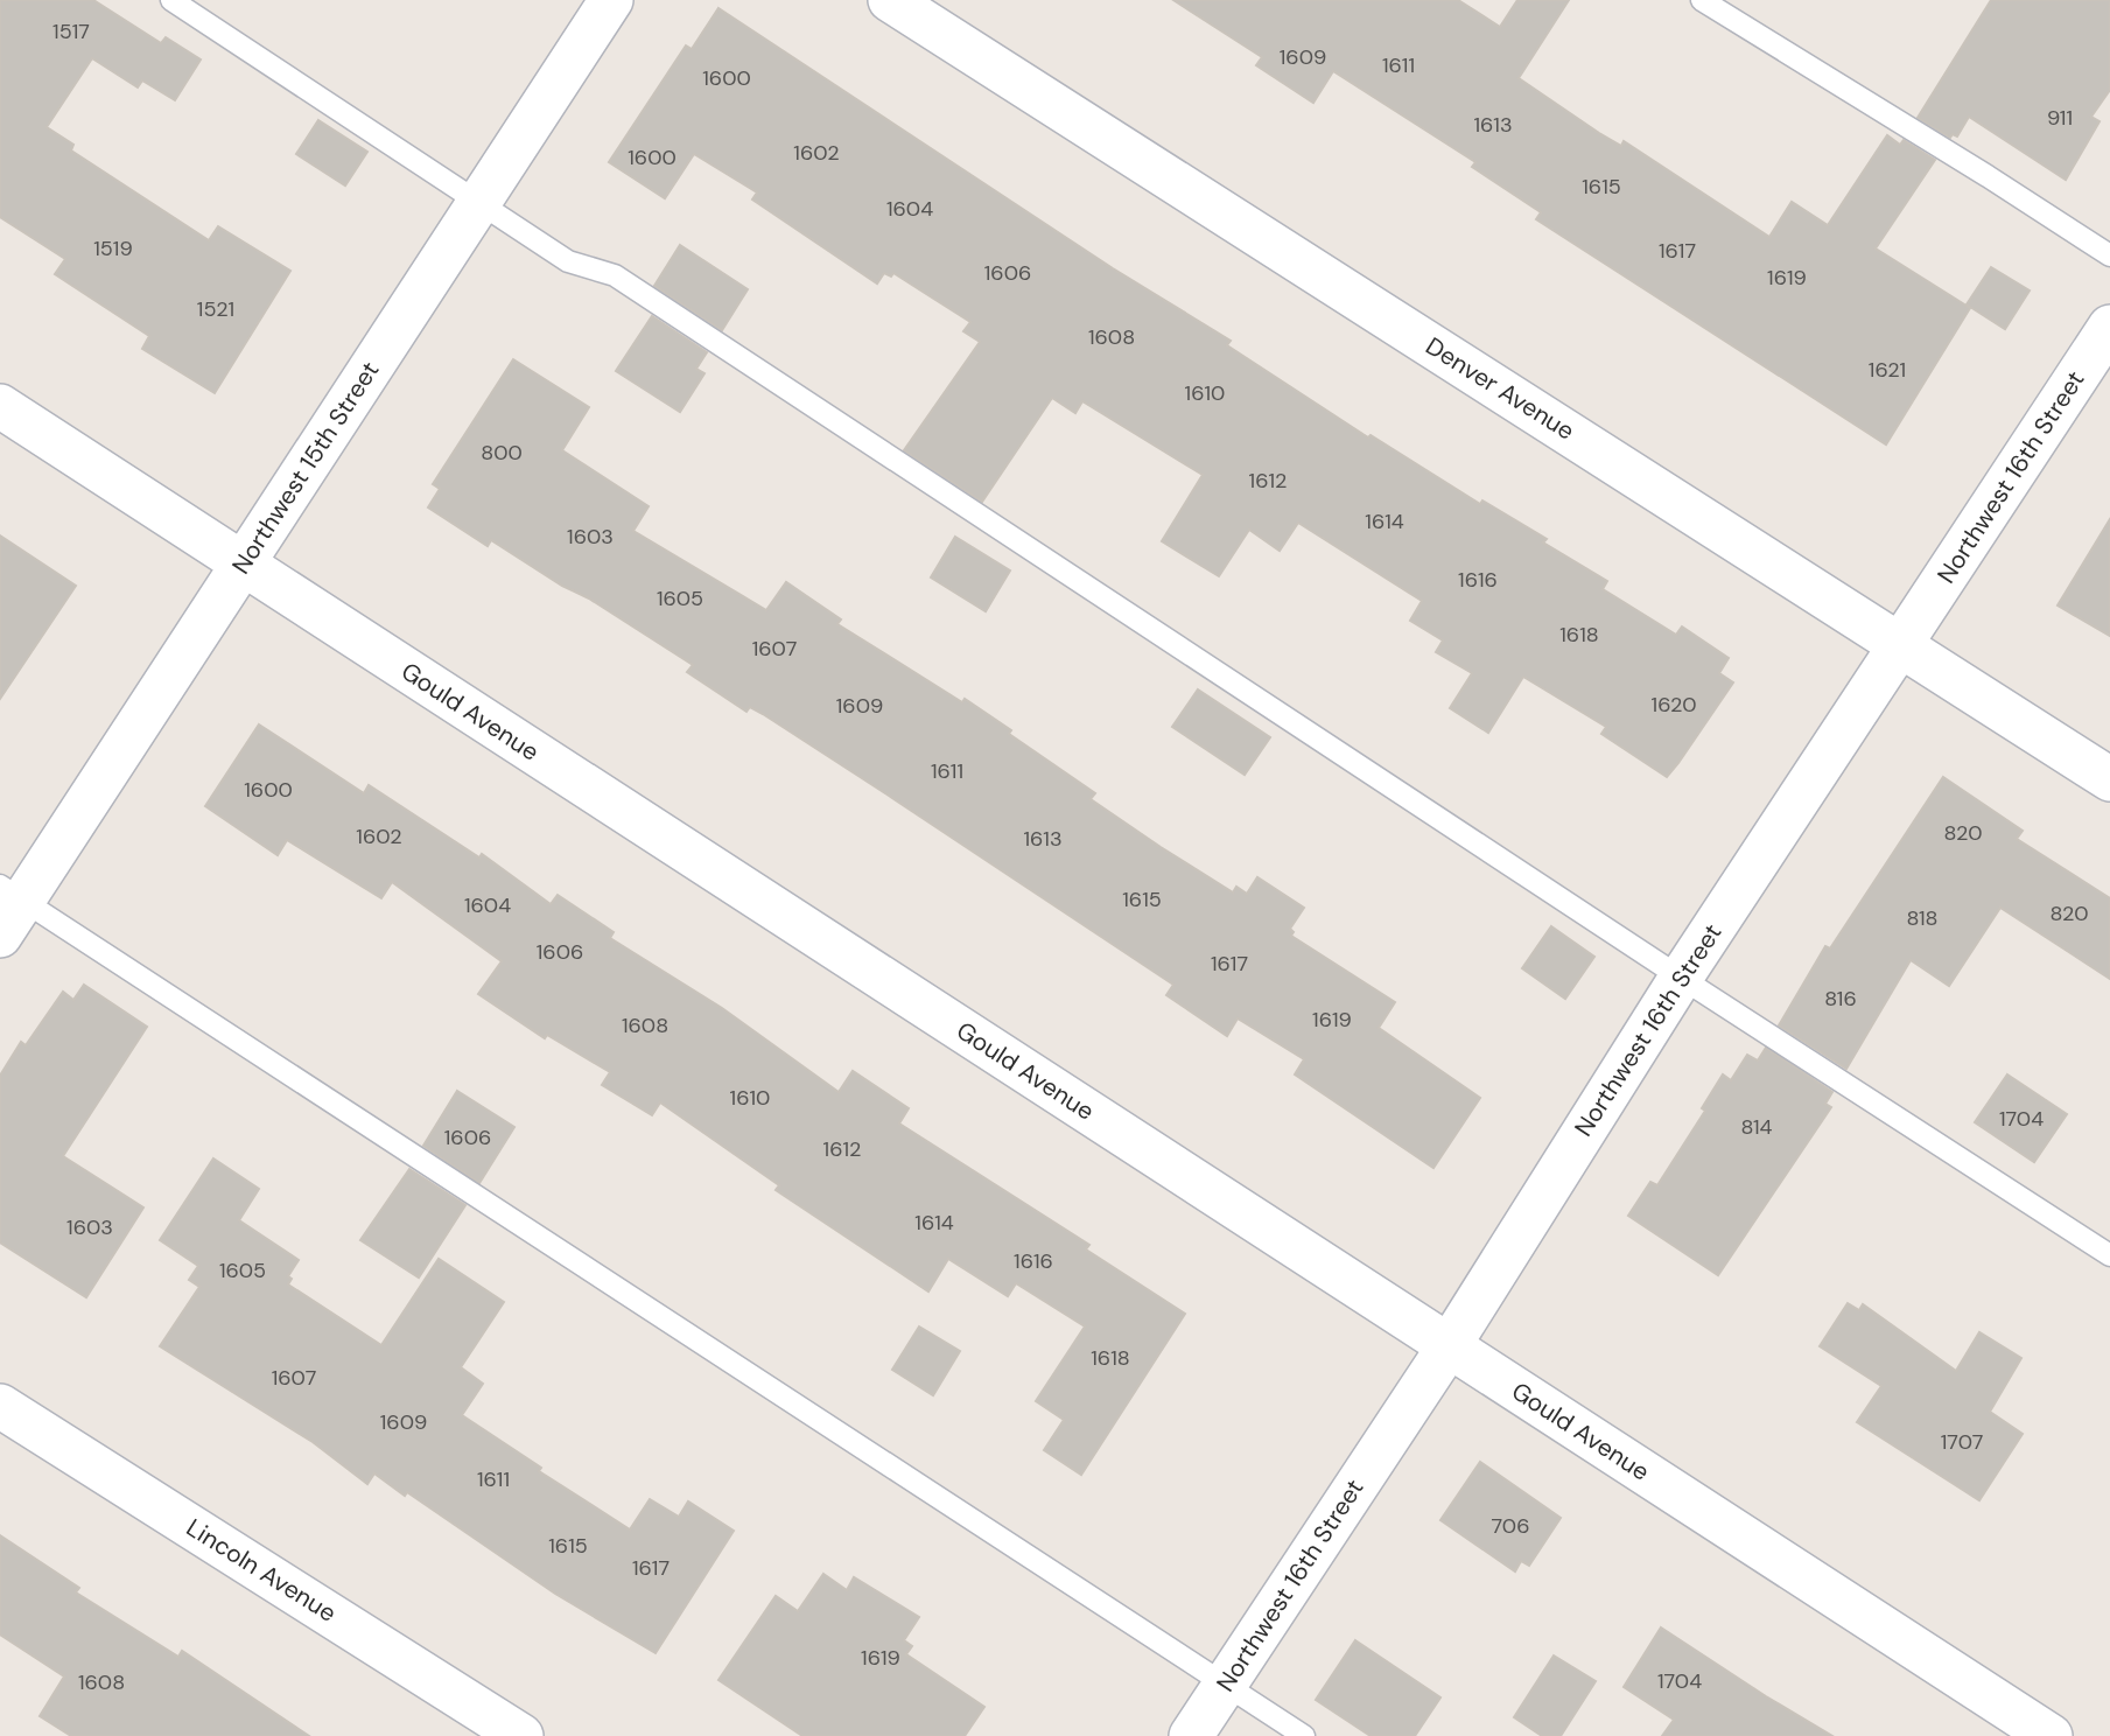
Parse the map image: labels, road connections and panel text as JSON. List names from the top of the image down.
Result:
{
  "streets": {
    "street": [
      "Denver Avenue",
      "Northwest 15th Street",
      "Northwest 16th Street",
      "Gould Avenue",
      "Lincoln Avenue"
    ]
  },
  "crossings": [
    ["Denver Avenue", "Northwest 16th Street"],
    ["Northwest 15th Street", "Gould Avenue"],
    ["Northwest 16th Street", "Gould Avenue"]
  ],
  "house_numbers": [
    "1517",
    "1609",
    "1611",
    "1600",
    "911",
    "1613",
    "1602",
    "1600",
    "1615",
    "1604",
    "1519",
    "1617",
    "1606",
    "1619",
    "1521",
    "1608",
    "1621",
    "1610",
    "800",
    "1612",
    "1614",
    "1603",
    "1616",
    "1605",
    "1618",
    "1607",
    "1620",
    "1609",
    "1611",
    "1600",
    "820",
    "1602",
    "1613",
    "1615",
    "1604",
    "820",
    "818",
    "1606",
    "1617",
    "816",
    "1619",
    "1608",
    "1610",
    "1704",
    "814",
    "1606",
    "1612",
    "1614",
    "1603",
    "1616",
    "1605",
    "1618",
    "1607",
    "1609",
    "1707",
    "1611",
    "706",
    "1615",
    "1617",
    "1619",
    "1704",
    "1608"
  ]
}
